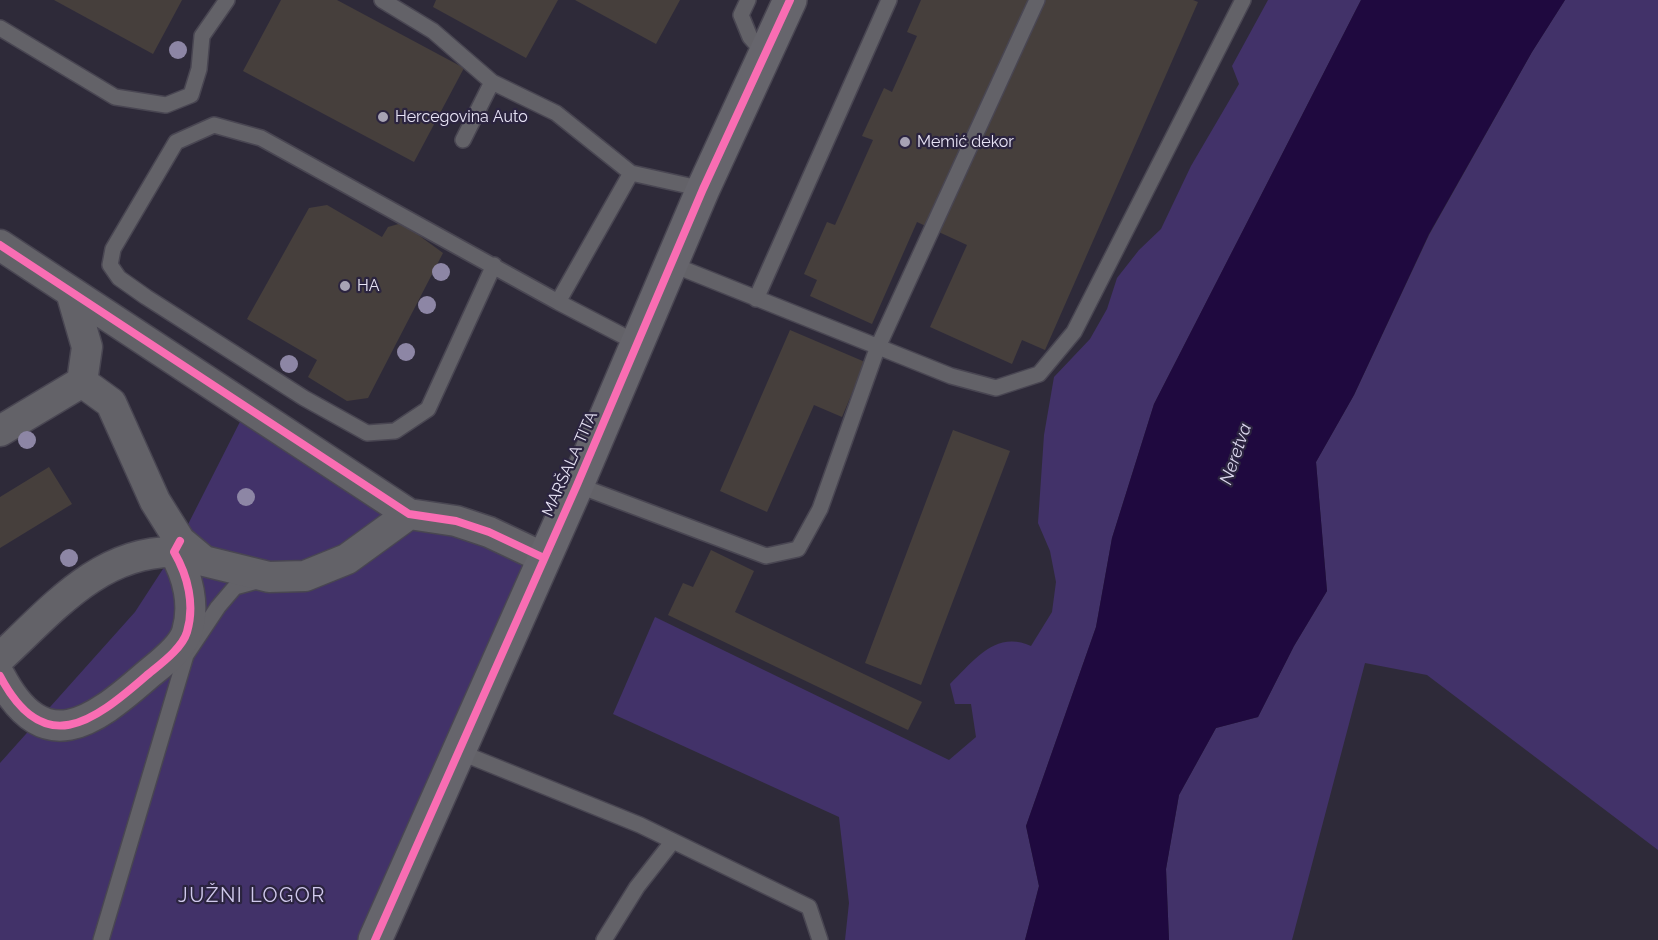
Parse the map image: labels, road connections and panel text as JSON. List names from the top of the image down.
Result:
{
  "streets": {
    "street": ["MARŠALA TITA"]
  },
  "districts": ["JUŽNI LOGOR"],
  "water": ["Neretva"],
  "places": ["Hercegovina Auto", "Memić dekor", "HA"]
}
